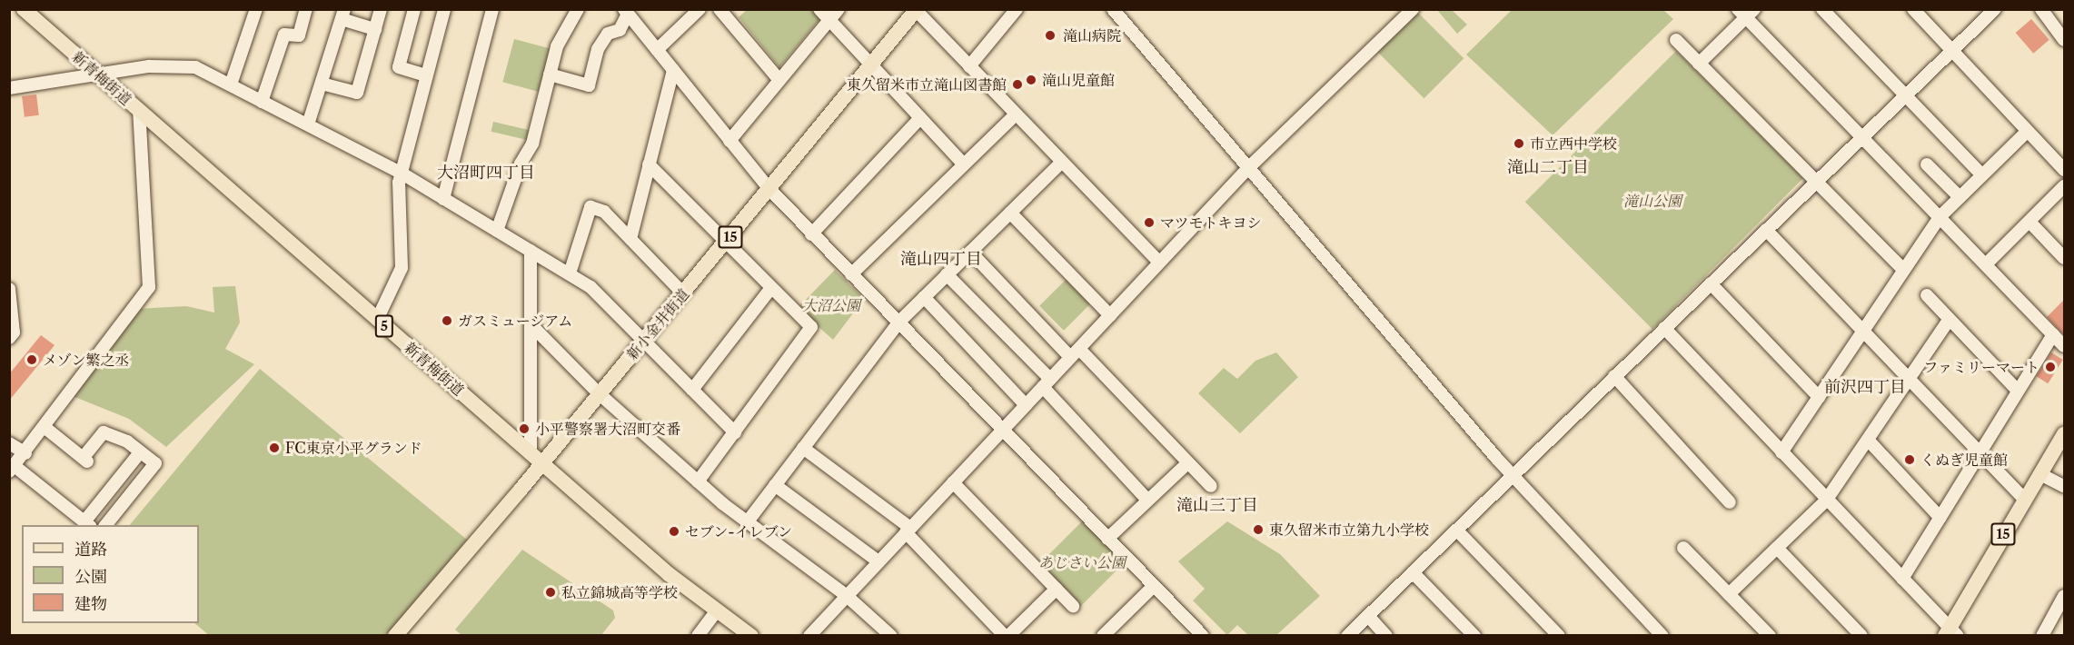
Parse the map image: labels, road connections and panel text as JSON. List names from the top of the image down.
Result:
{
  "streets": {
    "main road": [
      "新青梅街道",
      "15",
      "新小金井街道",
      "5"
    ]
  },
  "crossings": [
    ["新青梅街道", "新小金井街道"]
  ],
  "districts": [
    "滝山二丁目",
    "大沼町四丁目",
    "滝山四丁目",
    "前沢四丁目",
    "滝山三丁目"
  ],
  "parks": ["滝山公園", "大沼公園", "あじさい公園"],
  "places": [
    "滝山病院",
    "滝山児童館",
    "東久留米市立滝山図書館",
    "市立西中学校",
    "マツモトキヨシ",
    "ガスミュージアム",
    "メゾン繁之丞",
    "ファミリーマート",
    "小平警察署大沼町交番",
    "FC東京小平グランド",
    "くぬぎ児童館",
    "東久留米市立第九小学校",
    "セブン-イレブン",
    "私立錦城高等学校"
  ],
  "legend": ["道路", "公園", "建物"]
}
